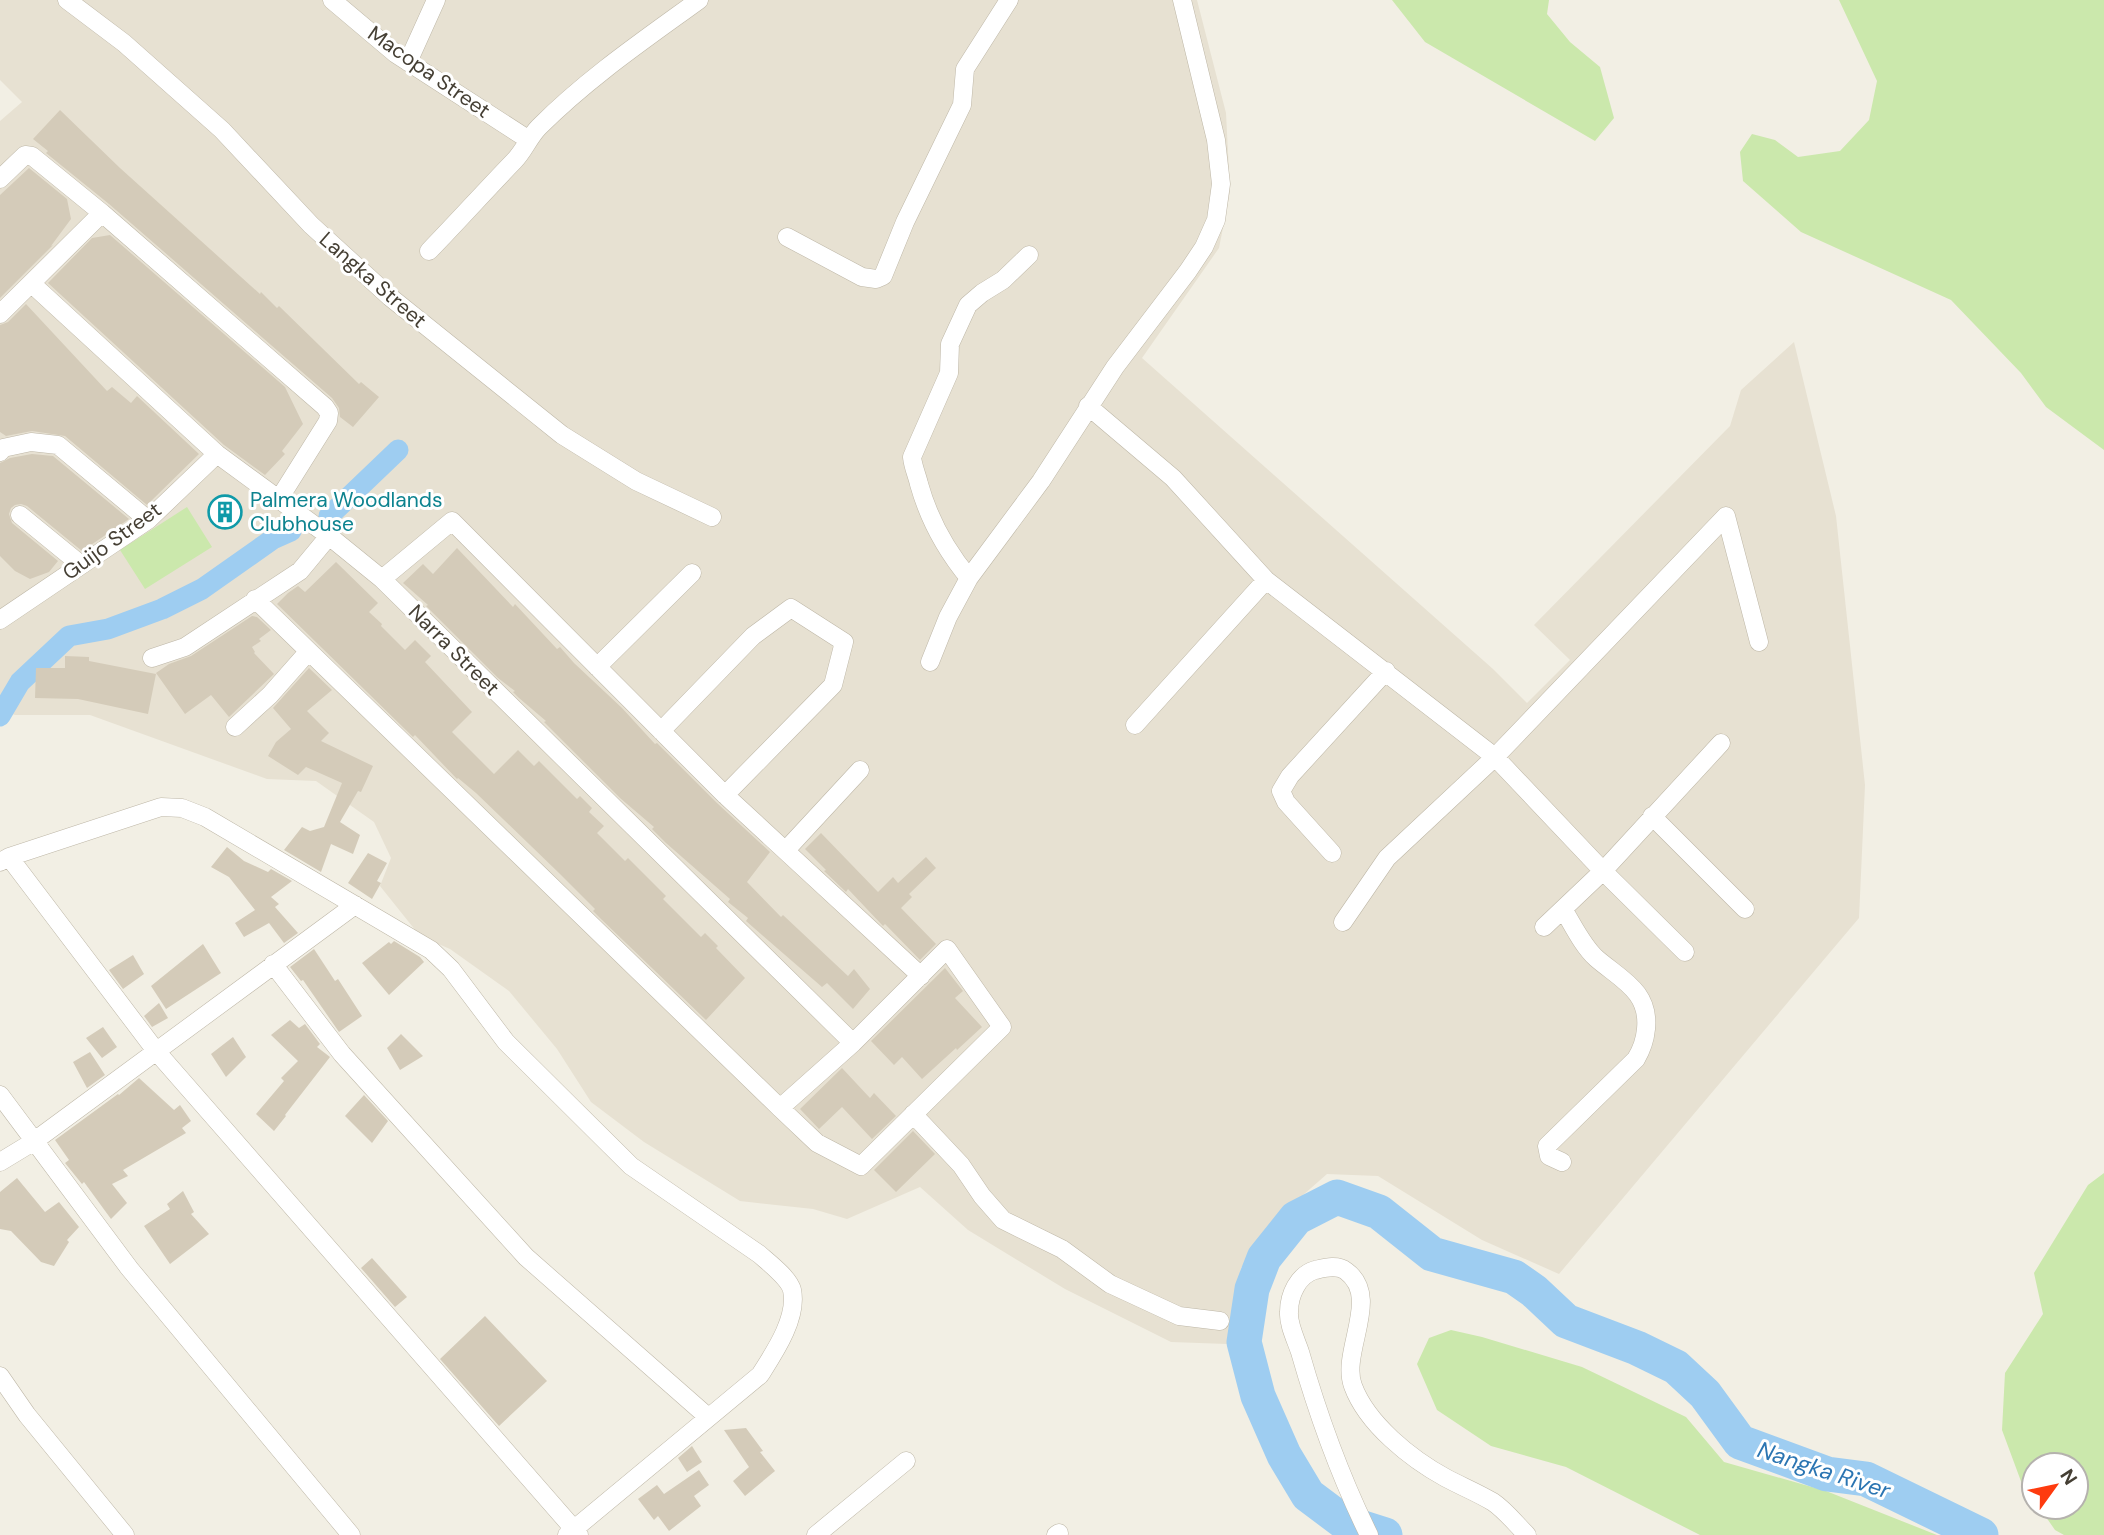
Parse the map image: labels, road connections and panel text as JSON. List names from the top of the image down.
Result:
{
  "streets": {
    "street": [
      "Macopa Street",
      "Langka Street",
      "Guijo Street",
      "Narra Street"
    ]
  },
  "crossings": [
    ["Guijo Street", "Narra Street"]
  ],
  "water": ["Nangka River"],
  "places": {
    "building": ["Palmera Woodlands Clubhouse"]
  },
  "north": "top right"
}
